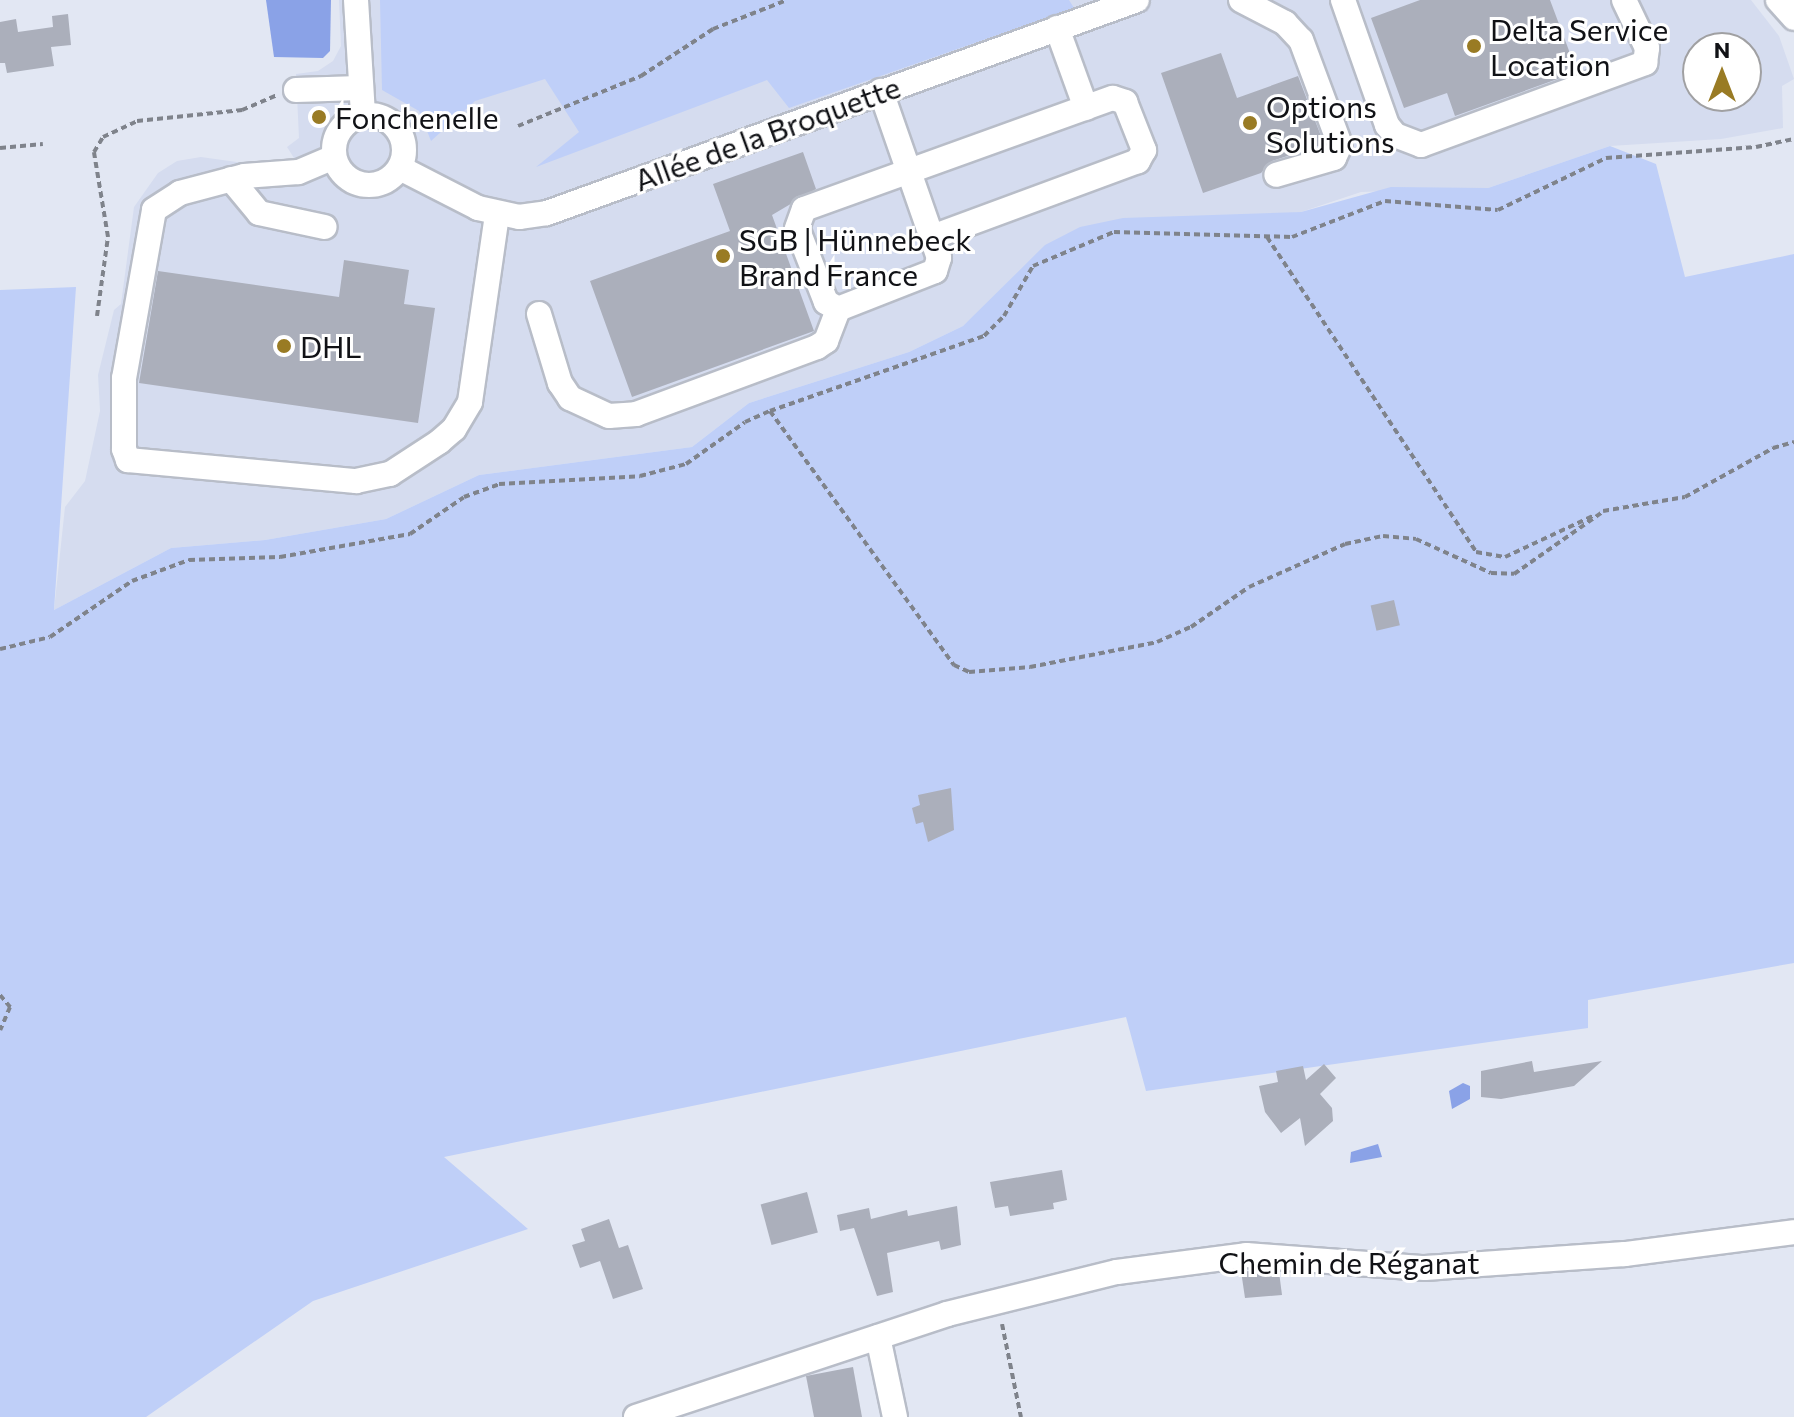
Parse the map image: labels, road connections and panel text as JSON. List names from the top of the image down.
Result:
{
  "streets": {
    "street": ["Allée de la Broquette", "Chemin de Réganat"]
  },
  "places": [
    "Delta Service Location",
    "Fonchenelle",
    "Options Solutions",
    "SGB | Hünnebeck Brand France",
    "DHL"
  ],
  "north": "top"
}
